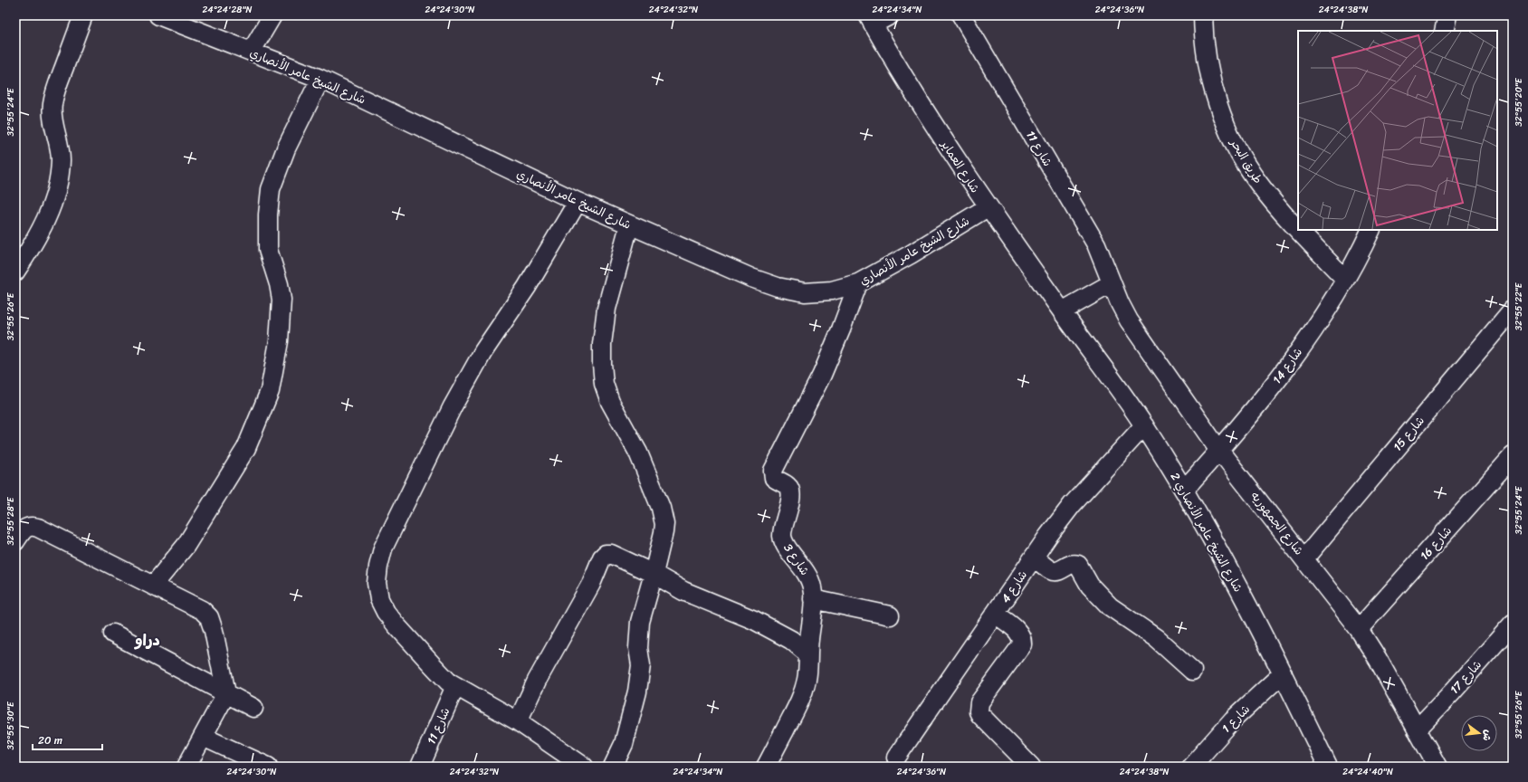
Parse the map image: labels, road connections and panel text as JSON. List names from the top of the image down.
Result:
{
  "streets": {
    "street": [
      "شارع الشيخ عامر الأنصاري",
      "شارع 11",
      "طريق البحر",
      "شارع العماير",
      "شارع 14",
      "شارع 15",
      "شارع الجمهوريه",
      "شارع الشيخ عامر الأنصاري 2",
      "شارع 16",
      "شارع 3",
      "شارع 4",
      "شارع 17",
      "شارع 1"
    ]
  },
  "crossings": [
    ["شارع الشيخ عامر الأنصاري", "شارع العماير"],
    ["شارع الشيخ عامر الأنصاري", "شارع 3"],
    ["شارع 11", "شارع الجمهوريه"],
    ["طريق البحر", "شارع 14"],
    ["شارع العماير", "شارع الشيخ عامر الأنصاري 2"],
    ["شارع 14", "شارع الجمهوريه"],
    ["شارع 14", "شارع الشيخ عامر الأنصاري 2"],
    ["شارع 15", "شارع الجمهوريه"],
    ["شارع الجمهوريه", "شارع 16"],
    ["شارع الجمهوريه", "شارع 17"],
    ["شارع الشيخ عامر الأنصاري 2", "شارع 4"],
    ["شارع الشيخ عامر الأنصاري 2", "شارع 1"]
  ],
  "districts": ["دراو"],
  "scale_bar": "20 m",
  "north": "right",
  "coordinates": [
    "24°24'28\"N",
    "24°24'30\"N",
    "24°24'32\"N",
    "24°24'34\"N",
    "24°24'36\"N",
    "24°24'38\"N",
    "32°55'20\"E",
    "32°55'24\"E",
    "32°55'22\"E",
    "32°55'26\"E",
    "32°55'28\"E",
    "32°55'30\"E",
    "24°24'40\"N"
  ]
}
